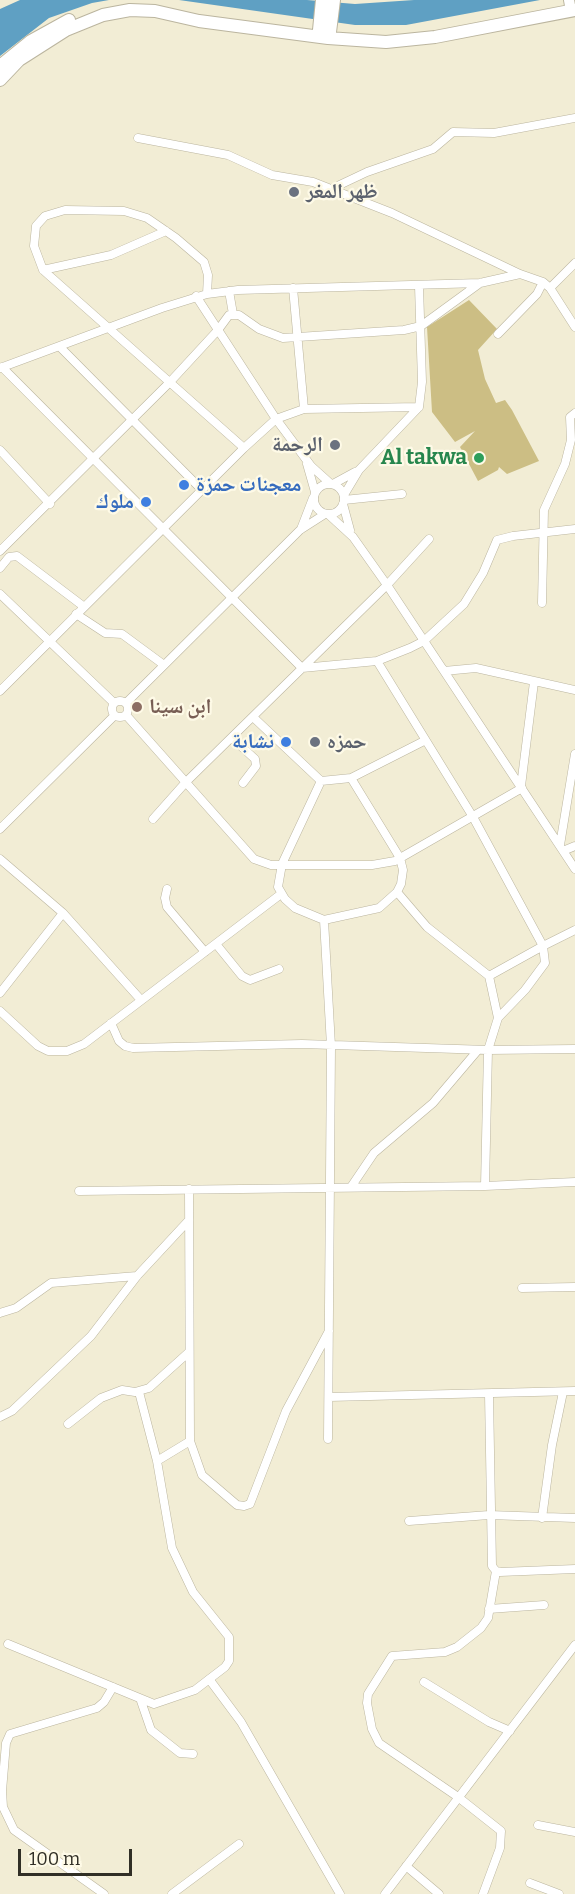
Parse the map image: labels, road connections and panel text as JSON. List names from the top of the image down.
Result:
{
  "places": [
    "ظهر المغر",
    "الرحمة",
    "Al takwa",
    "معجنات حمزة",
    "ملوك",
    "ابن سينا",
    "نشابة",
    "حمزه"
  ],
  "scale_bar": "100 m"
}
